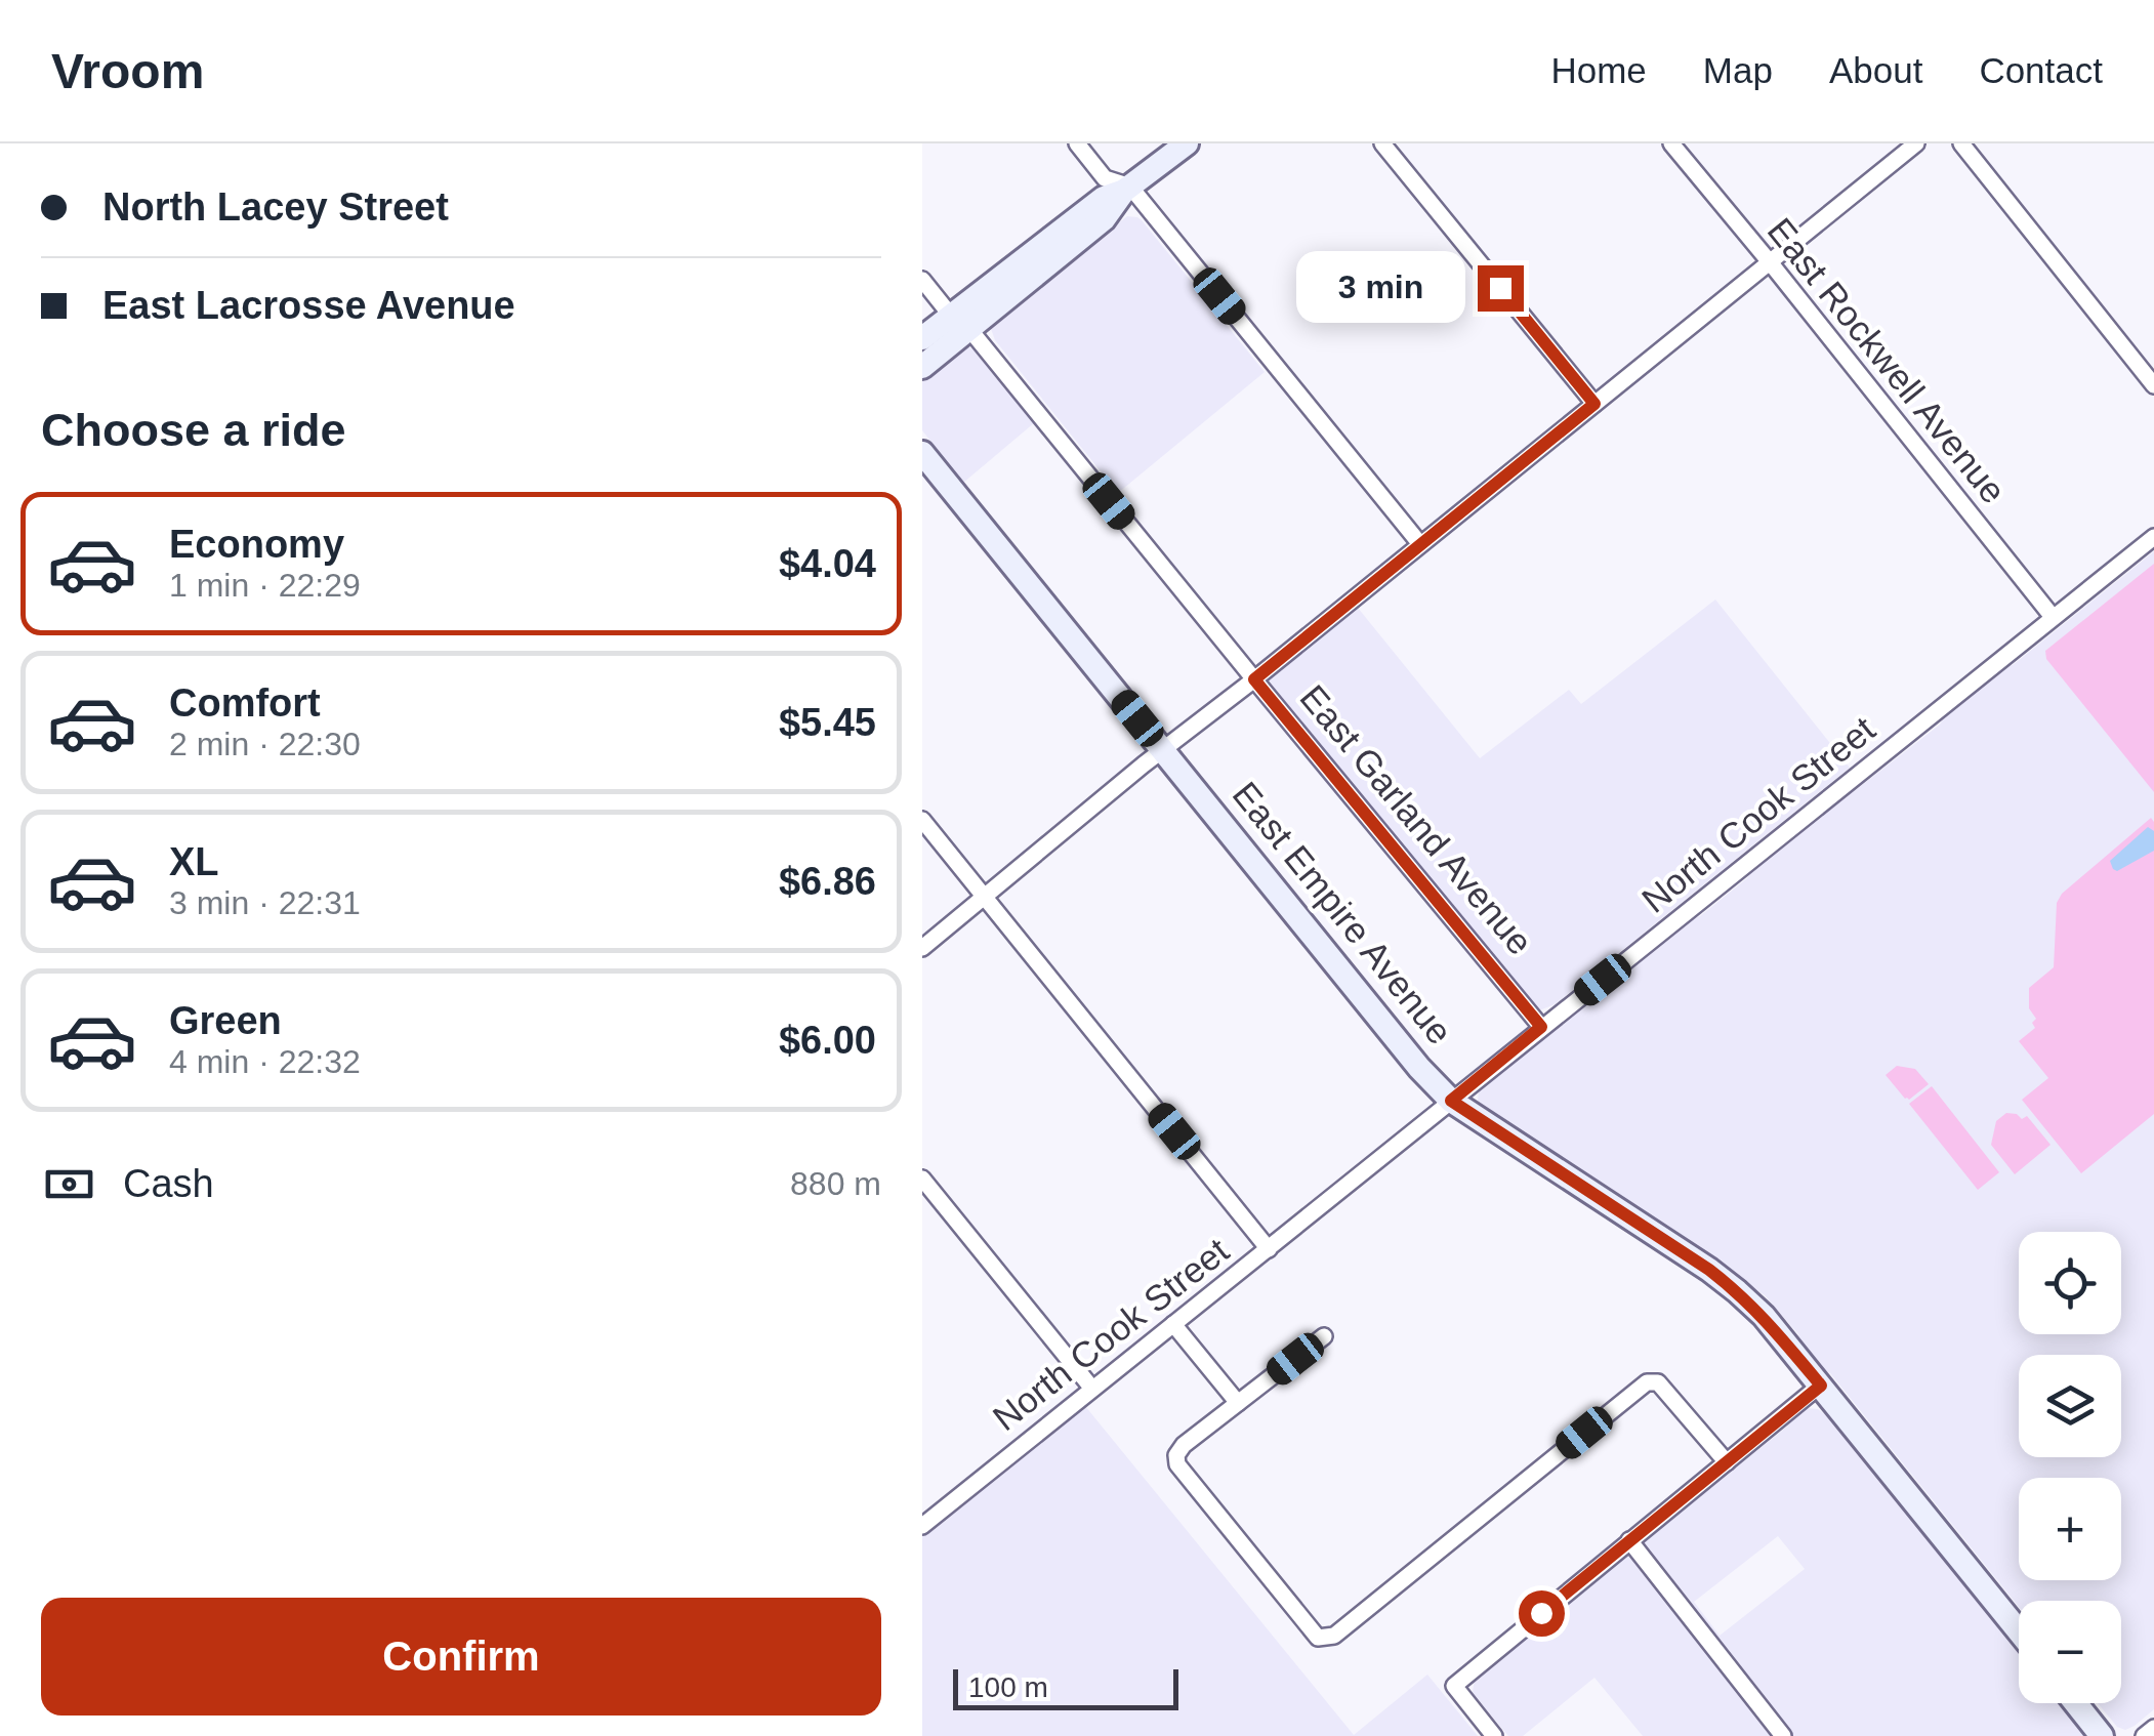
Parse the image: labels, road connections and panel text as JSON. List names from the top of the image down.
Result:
{
  "streets": {
    "street": [
      "East Rockwell Avenue",
      "North Cook Street",
      "East Garland Avenue",
      "East Empire Avenue"
    ]
  },
  "crossings": [
    ["East Rockwell Avenue", "North Cook Street"],
    ["North Cook Street", "East Garland Avenue"],
    ["North Cook Street", "East Empire Avenue"]
  ],
  "scale_bar": "100 m",
  "page": {
    "header": "Vroom",
    "nav": [
      "Home",
      "Map",
      "About",
      "Contact"
    ],
    "banner": ["North Lacey Street", "East Lacrosse Avenue"],
    "bubble": "3 min",
    "heading": "Choose a ride",
    "list": [
      {
        "name": "Economy",
        "note": "1 min · 22:29",
        "value": "$4.04"
      },
      {
        "name": "Comfort",
        "note": "2 min · 22:30",
        "value": "$5.45"
      },
      {
        "name": "XL",
        "note": "3 min · 22:31",
        "value": "$6.86"
      },
      {
        "name": "Green",
        "note": "4 min · 22:32",
        "value": "$6.00"
      }
    ],
    "pay": ["Cash", "880 m"],
    "map_buttons": ["+", "−"],
    "buttons": "Confirm",
    "scale": "100 m"
  }
}
